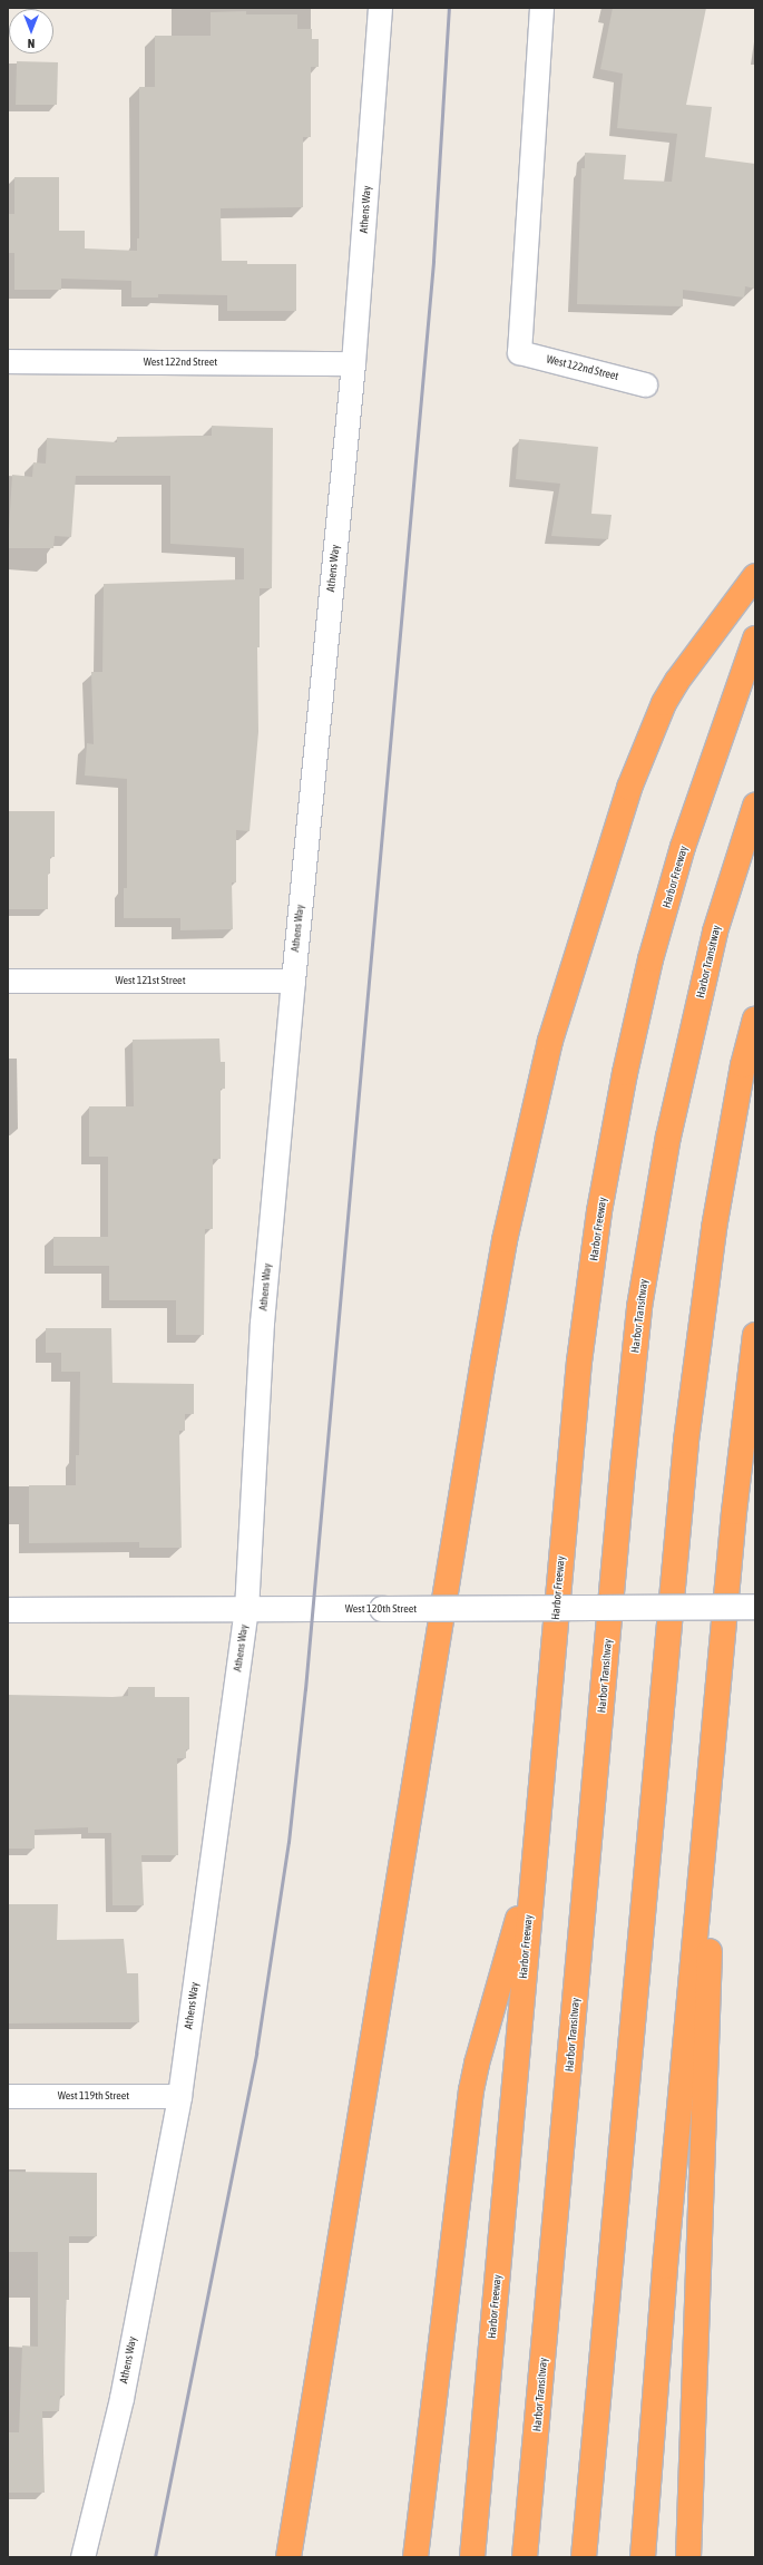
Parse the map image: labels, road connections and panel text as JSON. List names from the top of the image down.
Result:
{
  "streets": {
    "highway": ["Harbor Freeway", "Harbor Transitway"],
    "street": [
      "Athens Way",
      "West 122nd Street",
      "West 121st Street",
      "West 120th Street",
      "West 119th Street"
    ]
  },
  "crossings": [
    ["Athens Way", "West 122nd Street"],
    ["Athens Way", "West 121st Street"],
    ["Athens Way", "West 120th Street"],
    ["Athens Way", "West 119th Street"]
  ],
  "north": "bottom"
}
